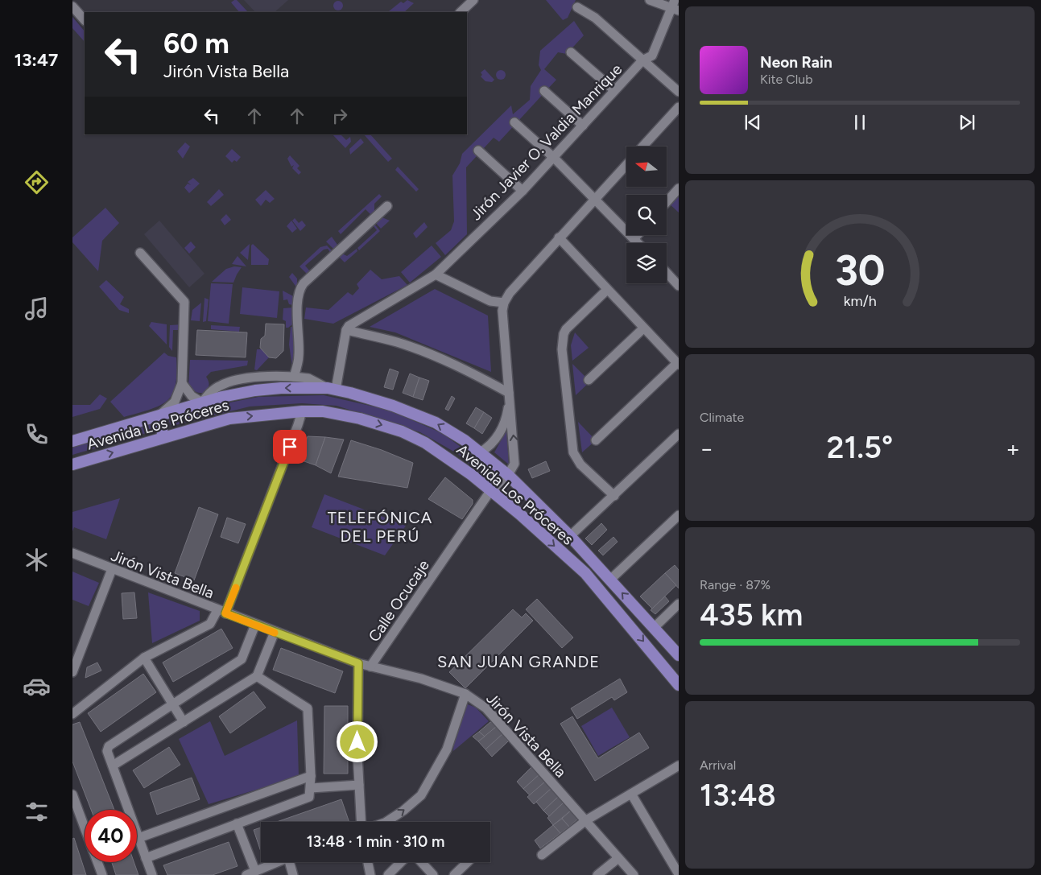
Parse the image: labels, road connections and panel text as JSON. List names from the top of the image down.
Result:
{
  "streets": {
    "main road": ["Avenida Los Próceres"],
    "street": ["Jirón Javier O. Valdia Manrique", "Jirón Vista Bella", "Calle Ocucaje"]
  },
  "crossings": [
    ["Avenida Los Próceres", "Calle Ocucaje"],
    ["Jirón Vista Bella", "Calle Ocucaje"]
  ],
  "districts": ["TELEFÓNICA DEL PERÚ", "SAN JUAN GRANDE"],
  "north": "left",
  "page": {
    "tabs": "13:47",
    "turn": ["60 m", "Jirón Vista Bella"],
    "song": ["Neon Rain", "Kite Club"],
    "tile": [
      "Climate",
      ["Range · 87%", "435 km"],
      ["Arrival", "13:48"]
    ],
    "heat": ["−", "21.5°", "+"],
    "limit": "40",
    "trip": "13:48 · 1 min · 310 m",
    "gauge": ["30", "km/h"]
  }
}
